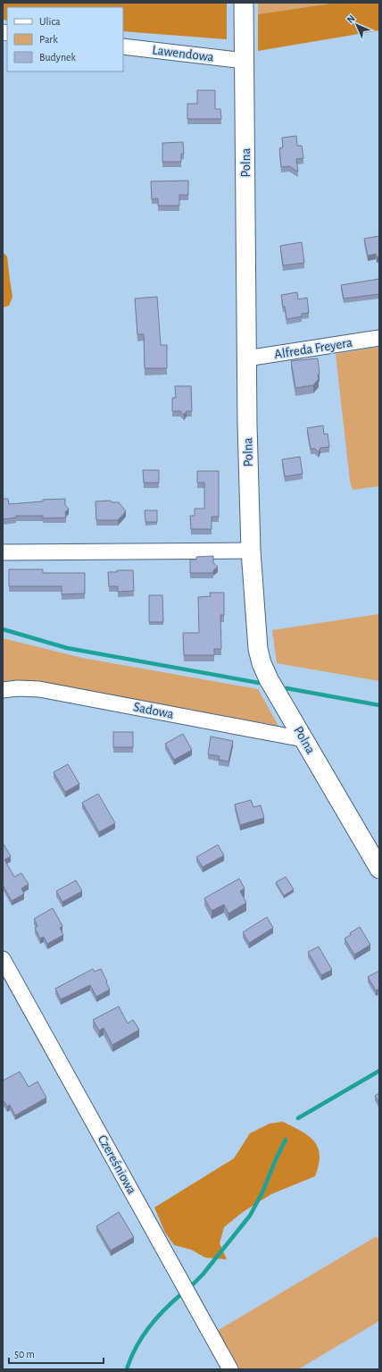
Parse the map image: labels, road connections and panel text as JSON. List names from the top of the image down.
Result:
{
  "streets": {
    "street": [
      "Lawendowa",
      "Polna",
      "Alfreda Freyera",
      "Sadowa",
      "Czereśniowa"
    ]
  },
  "crossings": [
    ["Lawendowa", "Polna"],
    ["Polna", "Alfreda Freyera"],
    ["Polna", "Sadowa"]
  ],
  "legend": ["Ulica", "Park", "Budynek"],
  "scale_bar": "50 m",
  "north": "top left"
}
